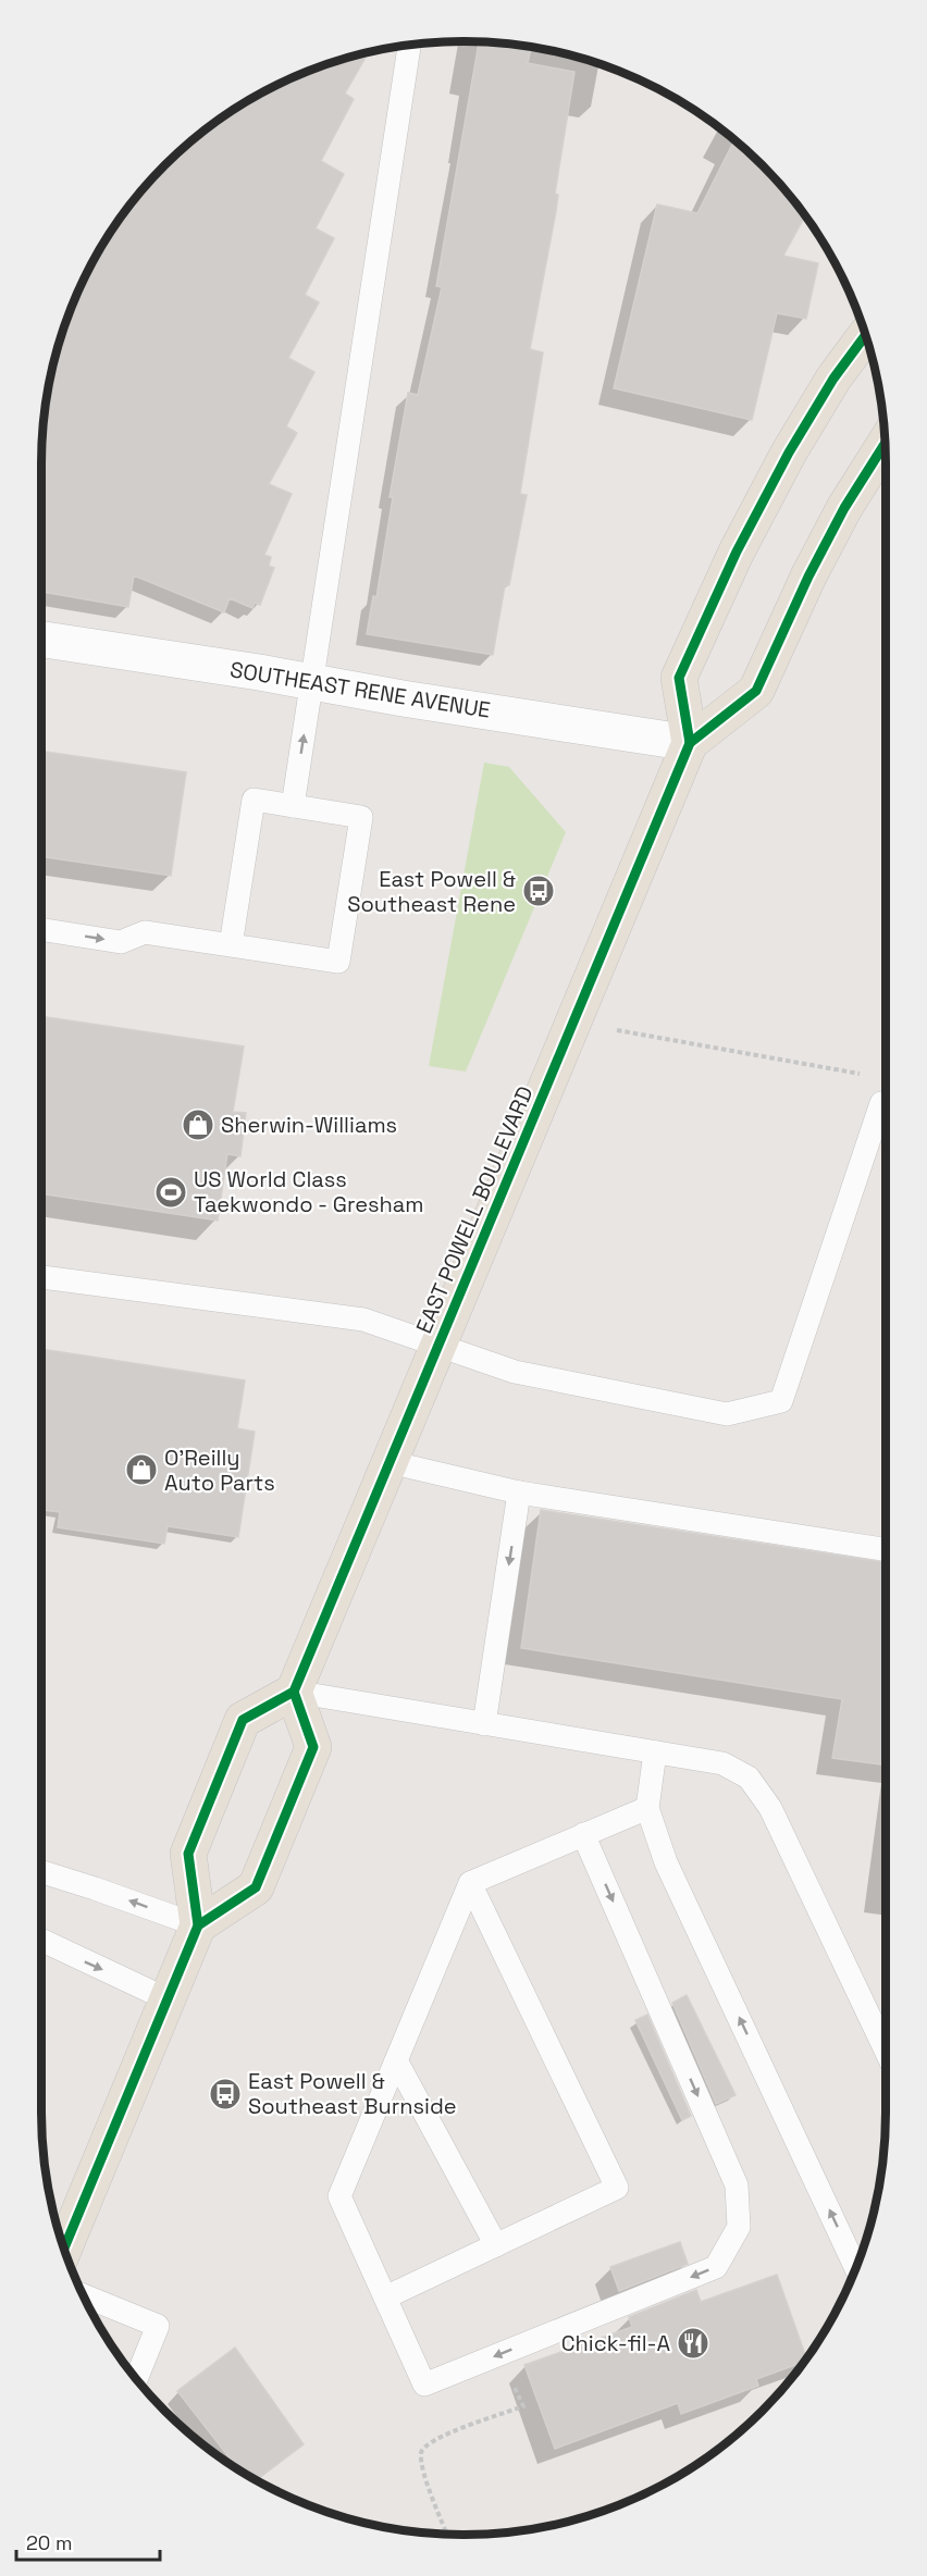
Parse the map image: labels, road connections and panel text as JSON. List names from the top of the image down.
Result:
{
  "streets": {
    "main road": ["EAST POWELL BOULEVARD"],
    "street": ["SOUTHEAST RENE AVENUE"]
  },
  "crossings": [
    ["SOUTHEAST RENE AVENUE", "EAST POWELL BOULEVARD"]
  ],
  "places": {
    "bus stop": ["East Powell & Southeast Rene", "East Powell & Southeast Burnside"],
    "shop": ["Sherwin-Williams", "O'Reilly Auto Parts"],
    "sports": ["US World Class Taekwondo - Gresham"],
    "restaurant": ["Chick-fil-A"]
  },
  "scale_bar": "20 m"
}
